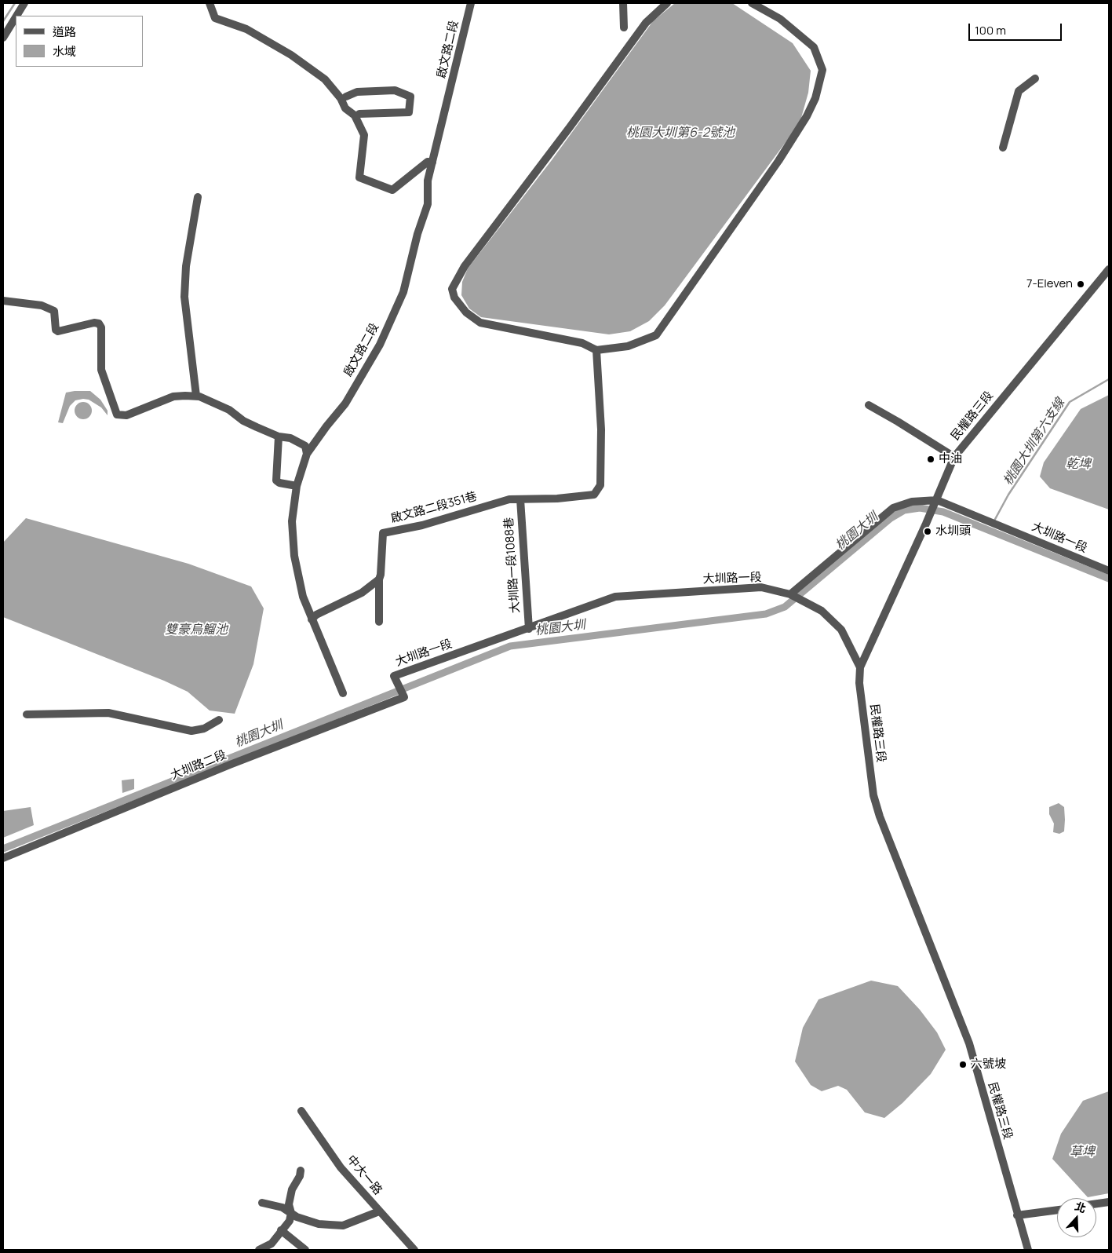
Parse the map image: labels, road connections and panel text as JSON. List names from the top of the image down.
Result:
{
  "streets": {
    "street": [
      "啟文路二段",
      "民權路三段",
      "啟文路二段351巷",
      "大圳路一段",
      "大圳路一段1088巷",
      "大圳路二段",
      "中大一路"
    ]
  },
  "crossings": [
    ["民權路三段", "大圳路一段"],
    ["啟文路二段351巷", "大圳路一段1088巷"],
    ["大圳路一段", "大圳路一段1088巷"],
    ["大圳路一段", "大圳路二段"]
  ],
  "water": [
    "桃園大圳第6-2號池",
    "桃園大圳第六支線",
    "乾埤",
    "桃園大圳",
    "雙豪烏鰡池",
    "草埤"
  ],
  "places": [
    "7-Eleven",
    "中油",
    "水圳頭",
    "六號坡"
  ],
  "legend": ["道路", "水域"],
  "scale_bar": "100 m",
  "north": "top"
}
